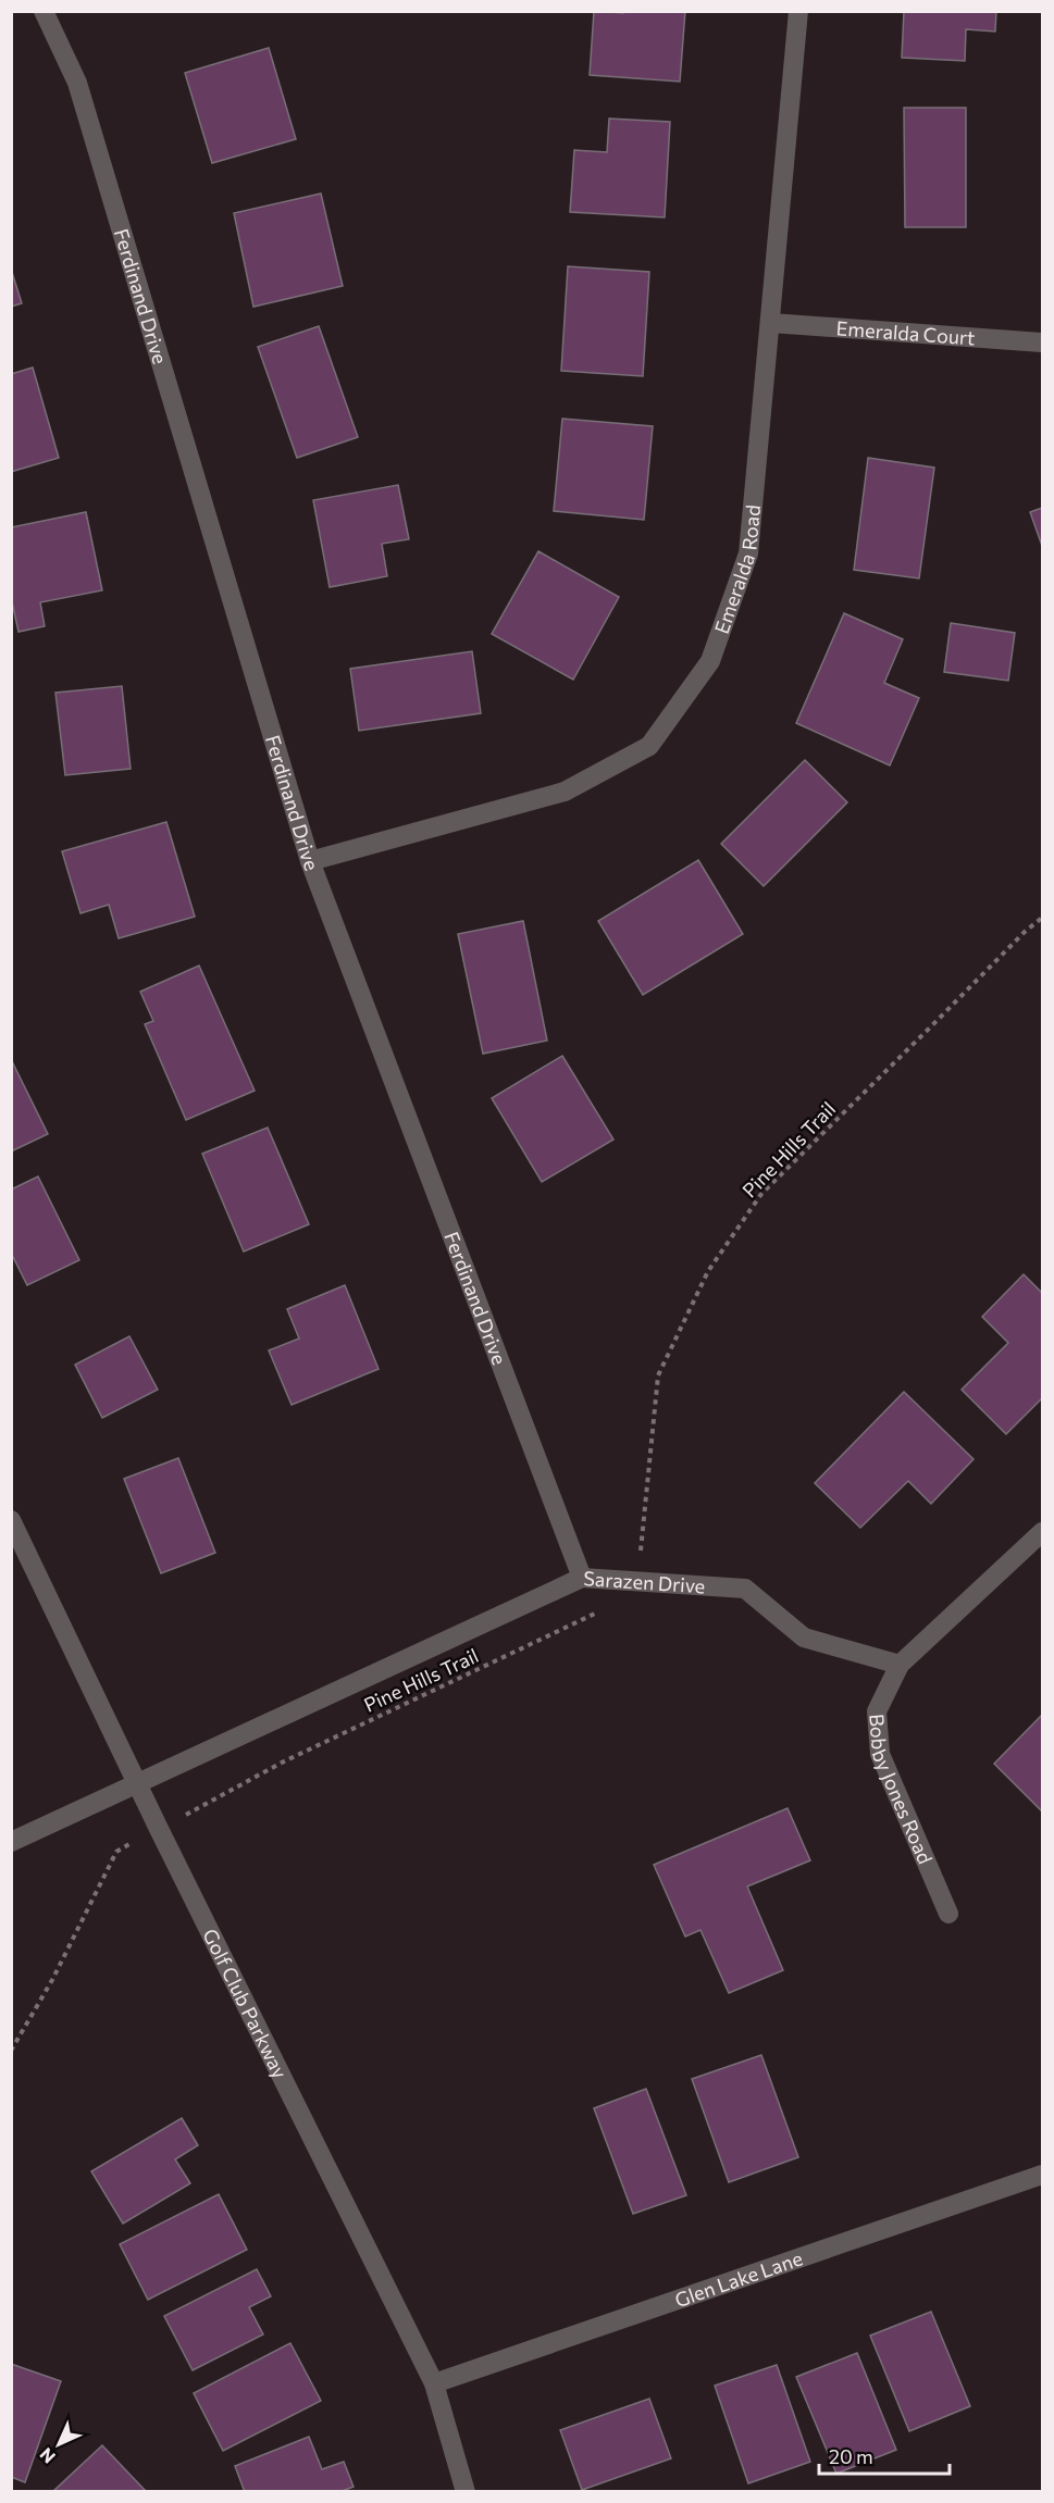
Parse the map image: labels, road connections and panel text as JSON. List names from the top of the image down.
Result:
{
  "streets": {
    "street": [
      "Ferdinand Drive",
      "Emeralda Court",
      "Emeralda Road",
      "Sarazen Drive",
      "Bobby Jones Road",
      "Golf Club Parkway",
      "Glen Lake Lane"
    ],
    "path": ["Pine Hills Trail"]
  },
  "crossings": [
    ["Ferdinand Drive", "Emeralda Road"],
    ["Ferdinand Drive", "Sarazen Drive"],
    ["Emeralda Court", "Emeralda Road"],
    ["Sarazen Drive", "Bobby Jones Road"],
    ["Sarazen Drive", "Golf Club Parkway"],
    ["Golf Club Parkway", "Glen Lake Lane"]
  ],
  "scale_bar": "20 m",
  "north": "bottom left"
}
